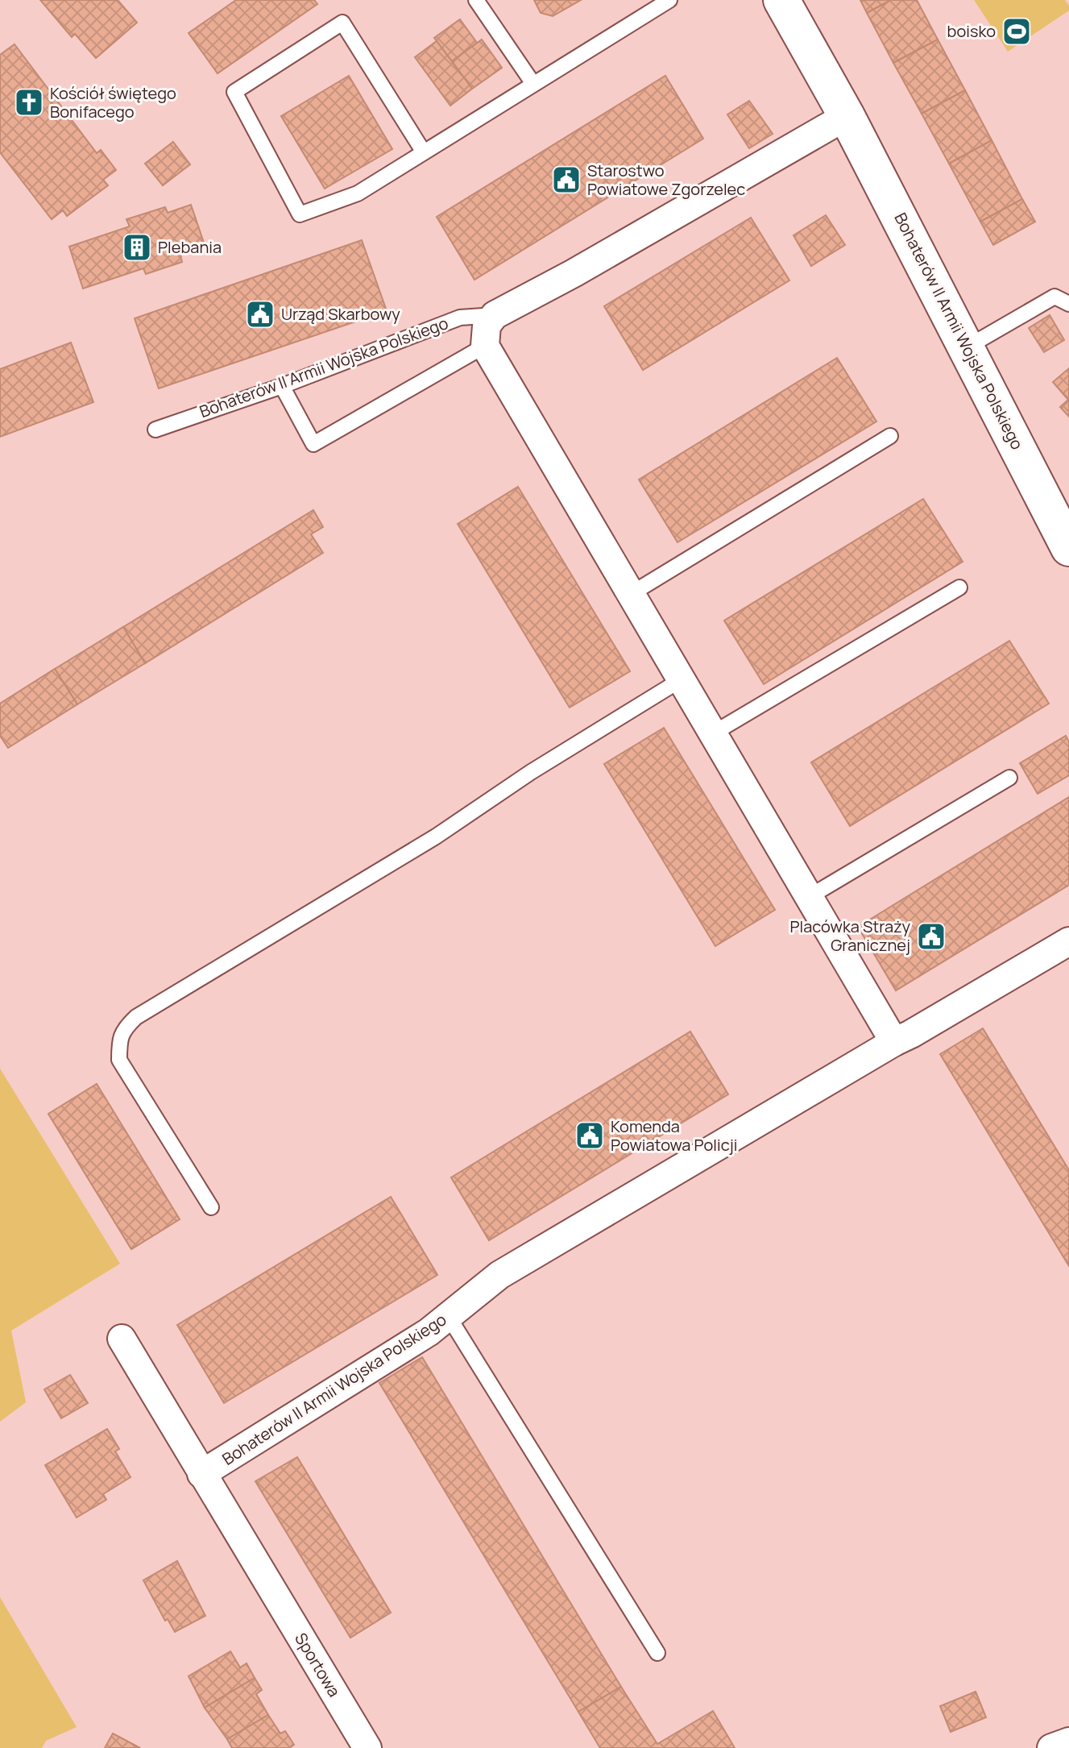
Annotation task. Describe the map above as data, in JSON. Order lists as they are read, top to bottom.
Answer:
{
  "streets": {
    "street": ["Bohaterów II Armii Wojska Polskiego", "Sportowa"]
  },
  "crossings": [
    ["Bohaterów II Armii Wojska Polskiego", "Sportowa"]
  ],
  "places": {
    "sports": ["boisko"],
    "church": ["Kościół świętego Bonifacego"],
    "public building": [
      "Starostwo Powiatowe Zgorzelec",
      "Urząd Skarbowy",
      "Placówka Straży Granicznej",
      "Komenda Powiatowa Policji"
    ],
    "building": ["Plebania"]
  }
}
